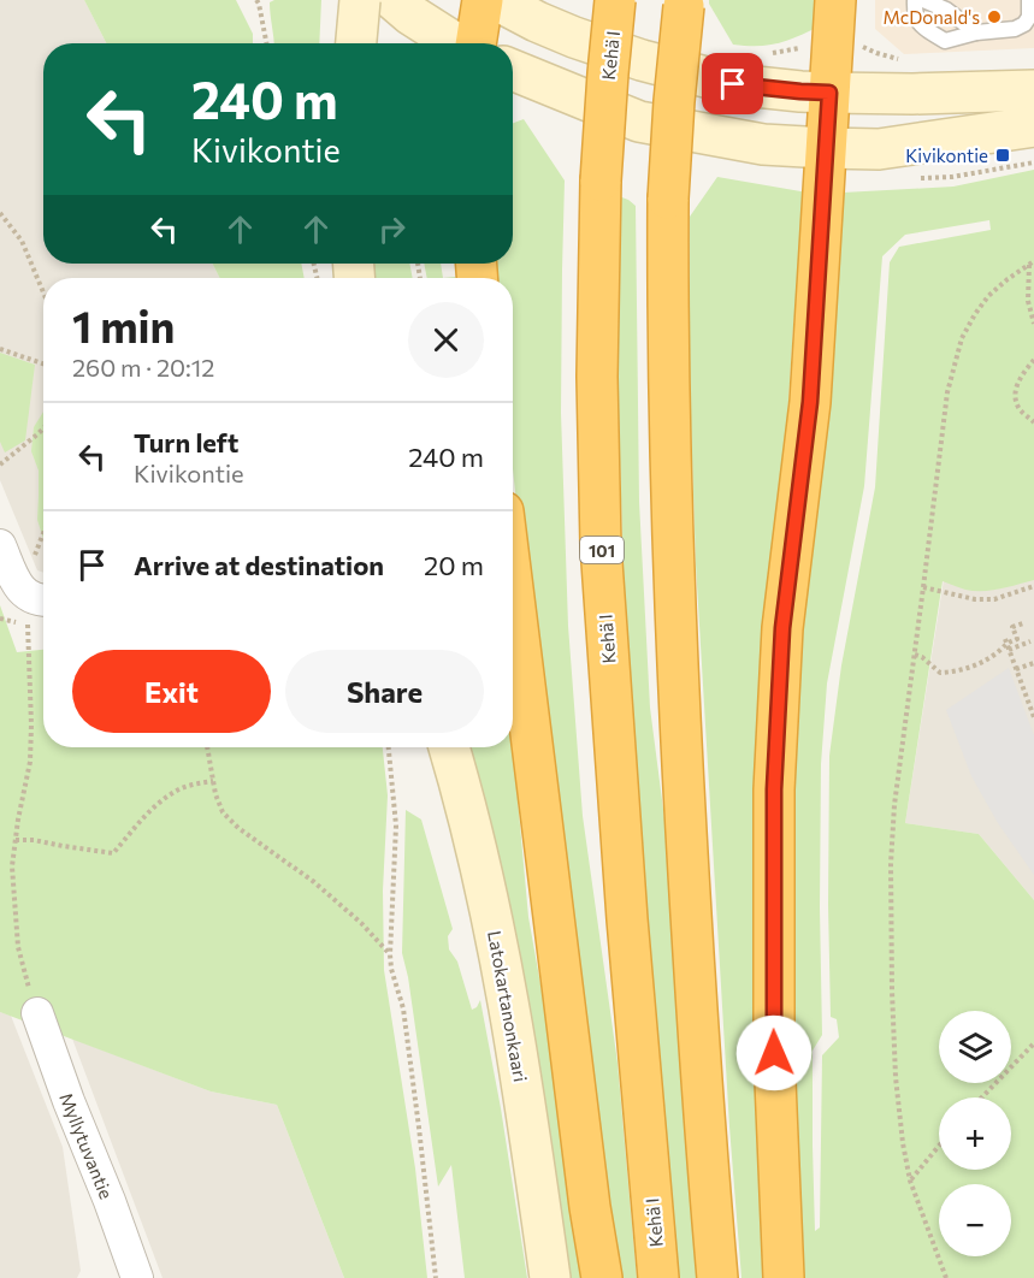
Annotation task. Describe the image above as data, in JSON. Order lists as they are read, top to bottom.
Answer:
{
  "streets": {
    "highway": ["Kehä I", "101"],
    "street": ["Latokartanonkaari", "Myllytuvantie"]
  },
  "places": {
    "other": ["McDonald's"],
    "transit": ["Kivikontie"]
  },
  "page": {
    "turn": ["240 m", "Kivikontie"],
    "heading": ["1 min", "260 m · 20:12"],
    "list": [
      {
        "name": "Turn left",
        "note": "Kivikontie",
        "value": "240 m"
      },
      {
        "name": "Arrive at destination",
        "value": "20 m"
      }
    ],
    "buttons": ["Exit", "Share"],
    "map_buttons": ["+", "−"]
  }
}
